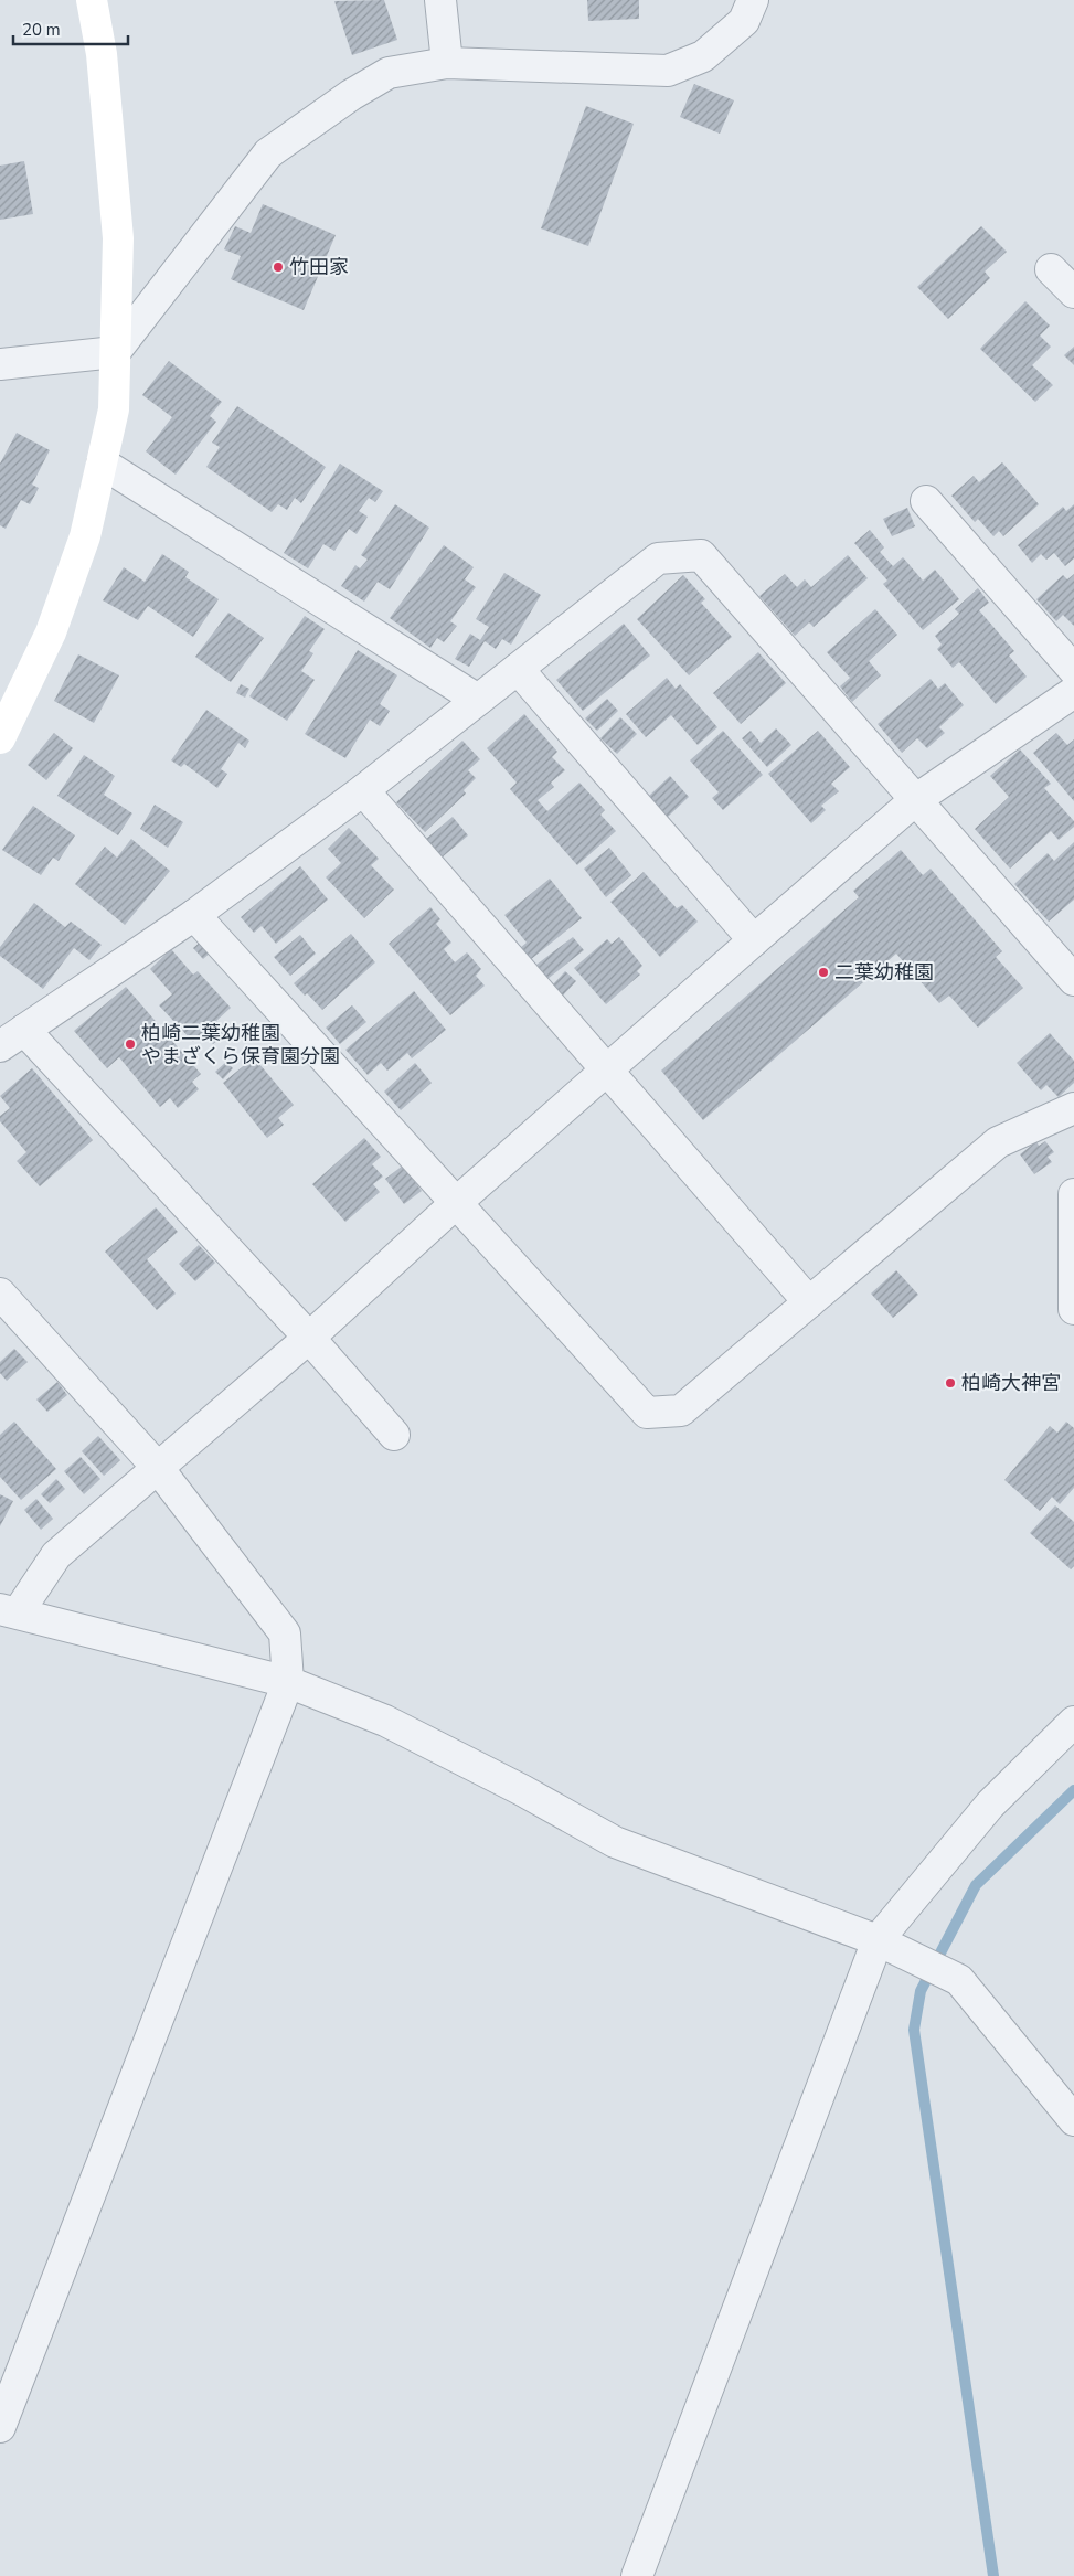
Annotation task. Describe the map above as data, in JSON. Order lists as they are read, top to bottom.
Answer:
{
  "places": [
    "竹田家",
    "二葉幼稚園",
    "柏崎二葉幼稚園 やまざくら保育園分園",
    "柏崎大神宮"
  ],
  "scale_bar": "20 m"
}
